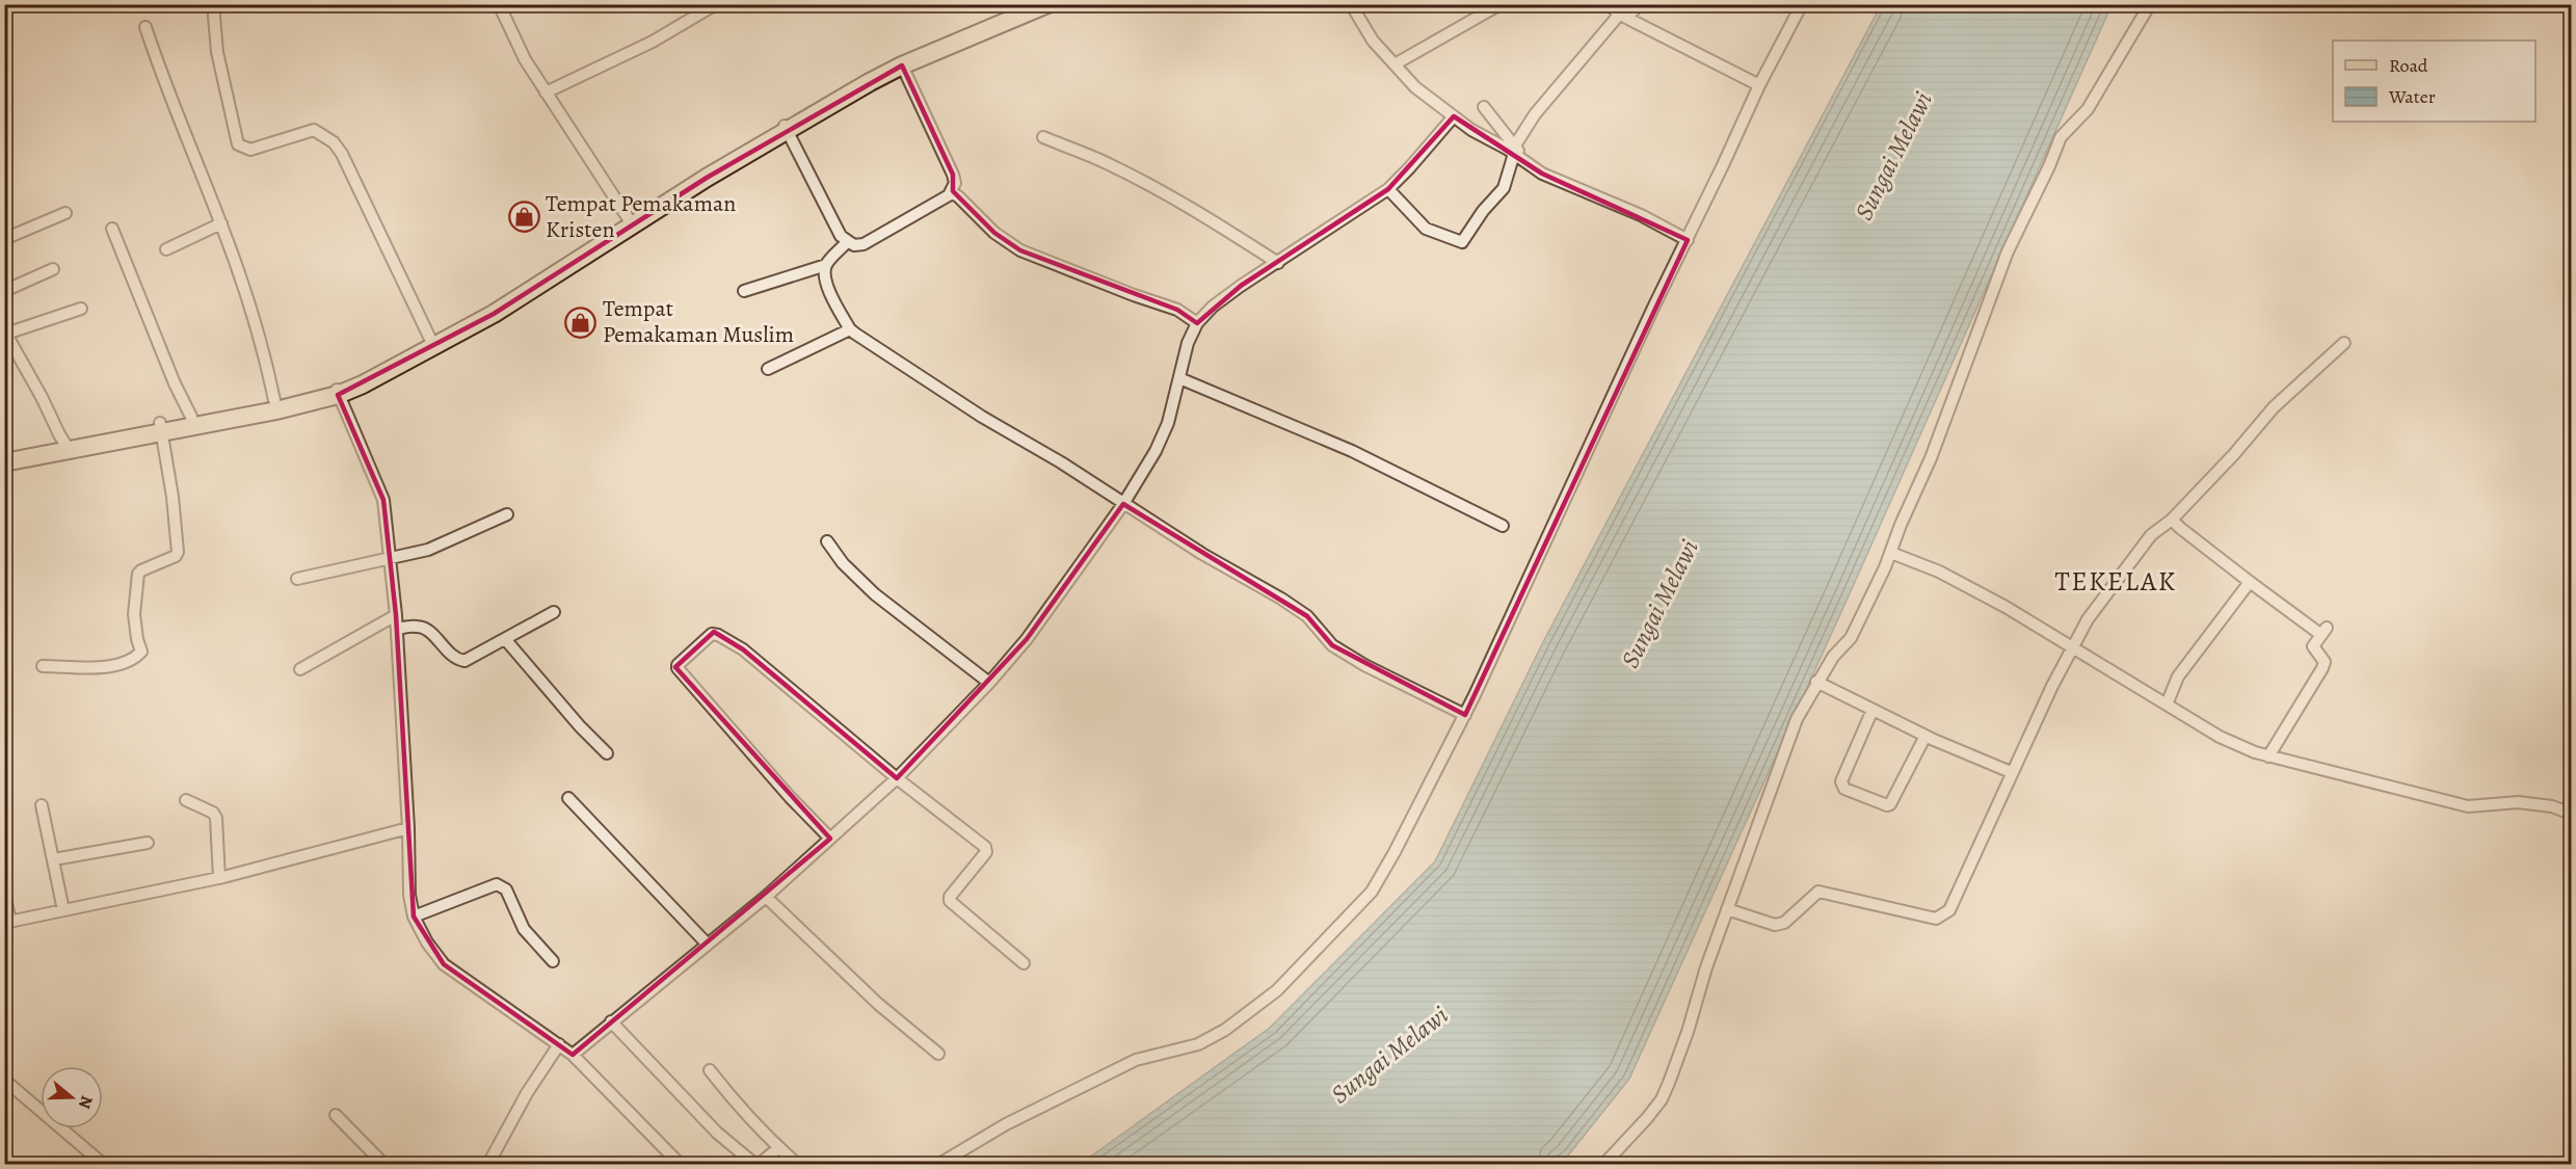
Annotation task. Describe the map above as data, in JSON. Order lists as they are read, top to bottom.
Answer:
{
  "districts": ["TEKELAK"],
  "water": ["Sungai Melawi"],
  "places": {
    "shop": ["Tempat Pemakaman Kristen", "Tempat Pemakaman Muslim"]
  },
  "legend": ["Road", "Water"],
  "north": "right"
}
